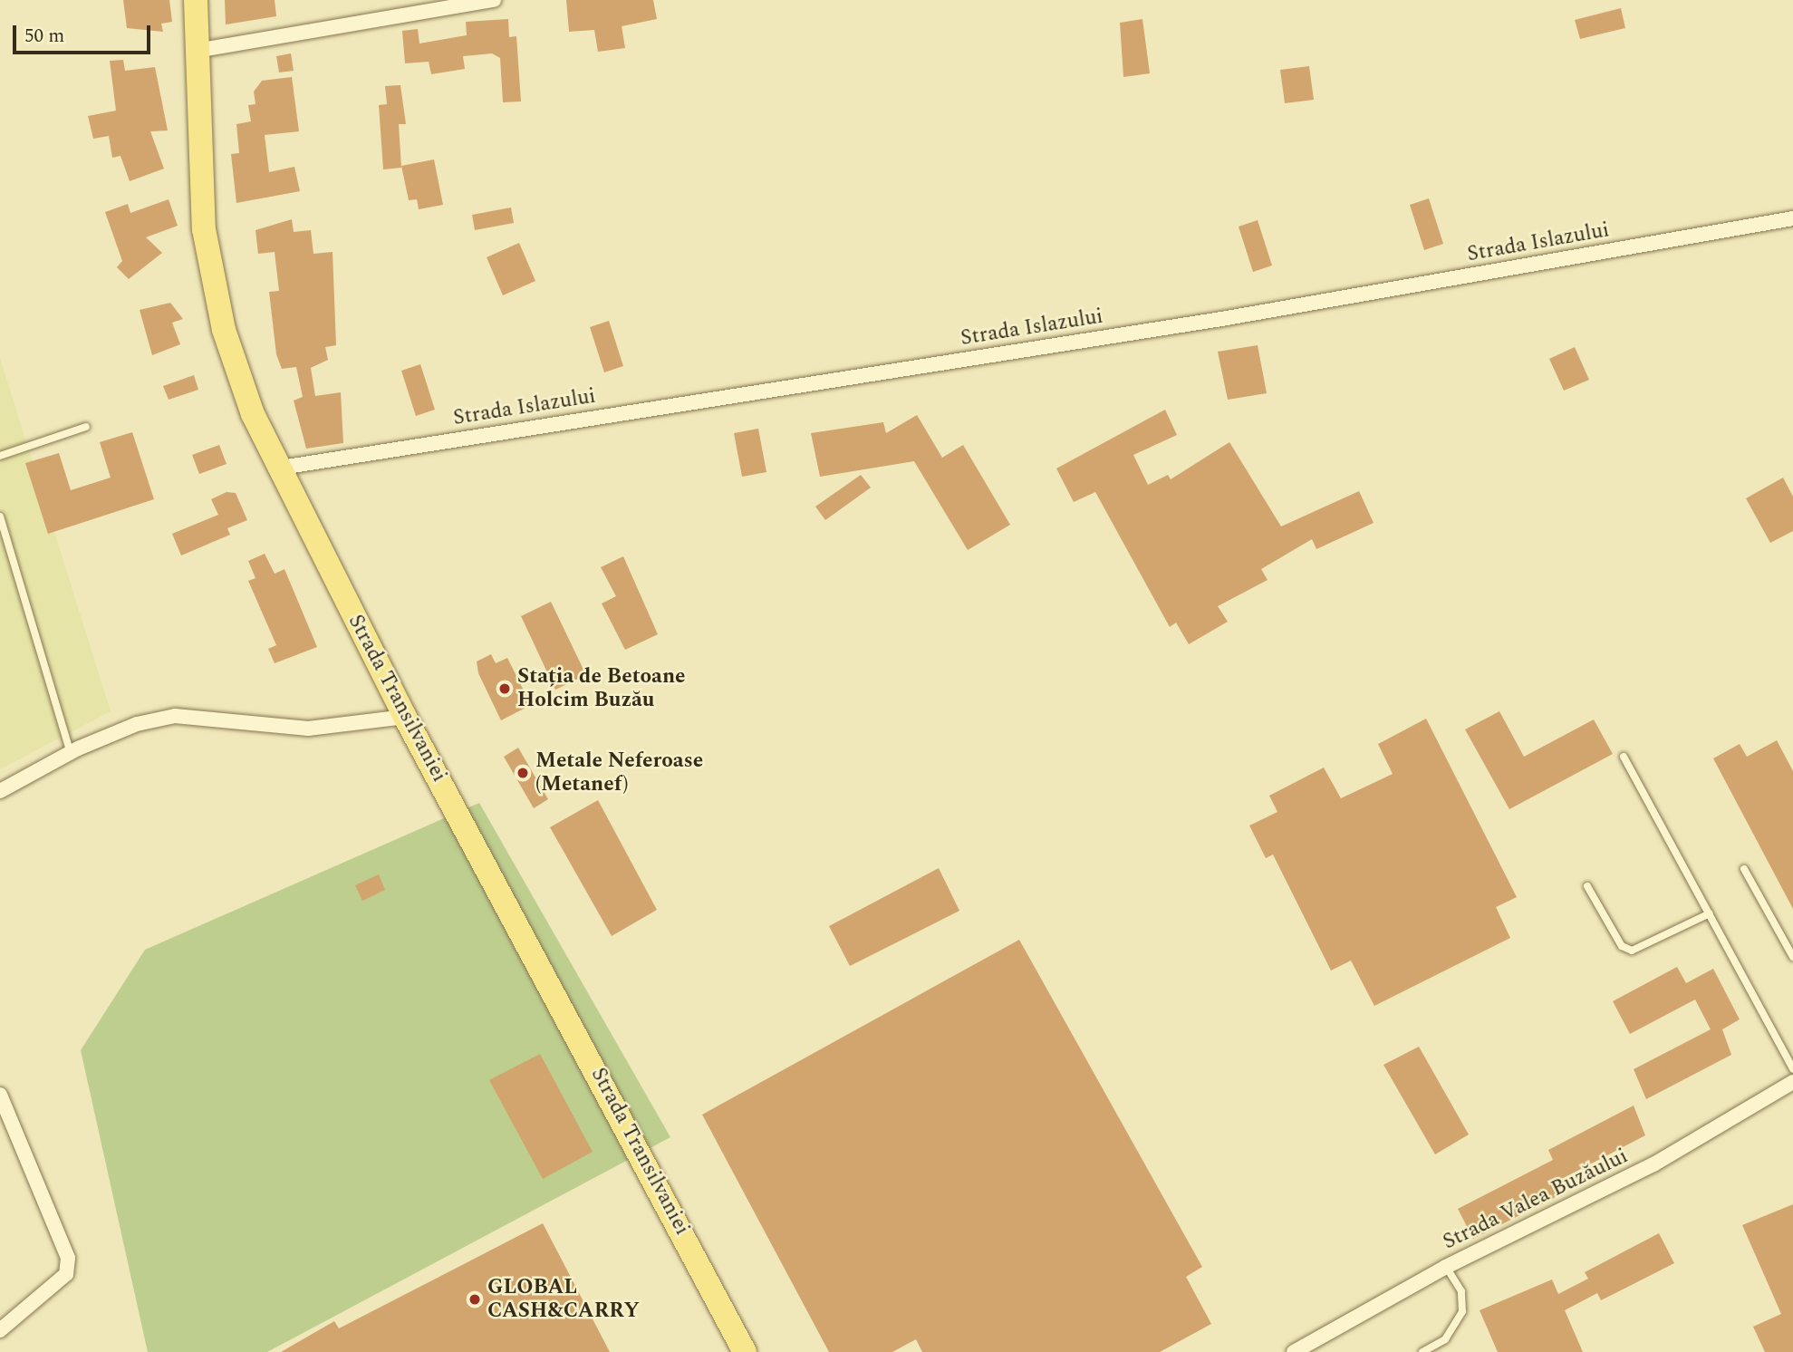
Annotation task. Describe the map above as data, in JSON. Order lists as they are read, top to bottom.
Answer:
{
  "streets": {
    "main road": ["Strada Transilvaniei"],
    "street": ["Strada Islazului", "Strada Valea Buzăului"]
  },
  "crossings": [
    ["Strada Islazului", "Strada Transilvaniei"]
  ],
  "places": ["Stația de Betoane Holcim Buzău", "Metale Neferoase (Metanef)", "GLOBAL CASH&CARRY"],
  "scale_bar": "50 m"
}
